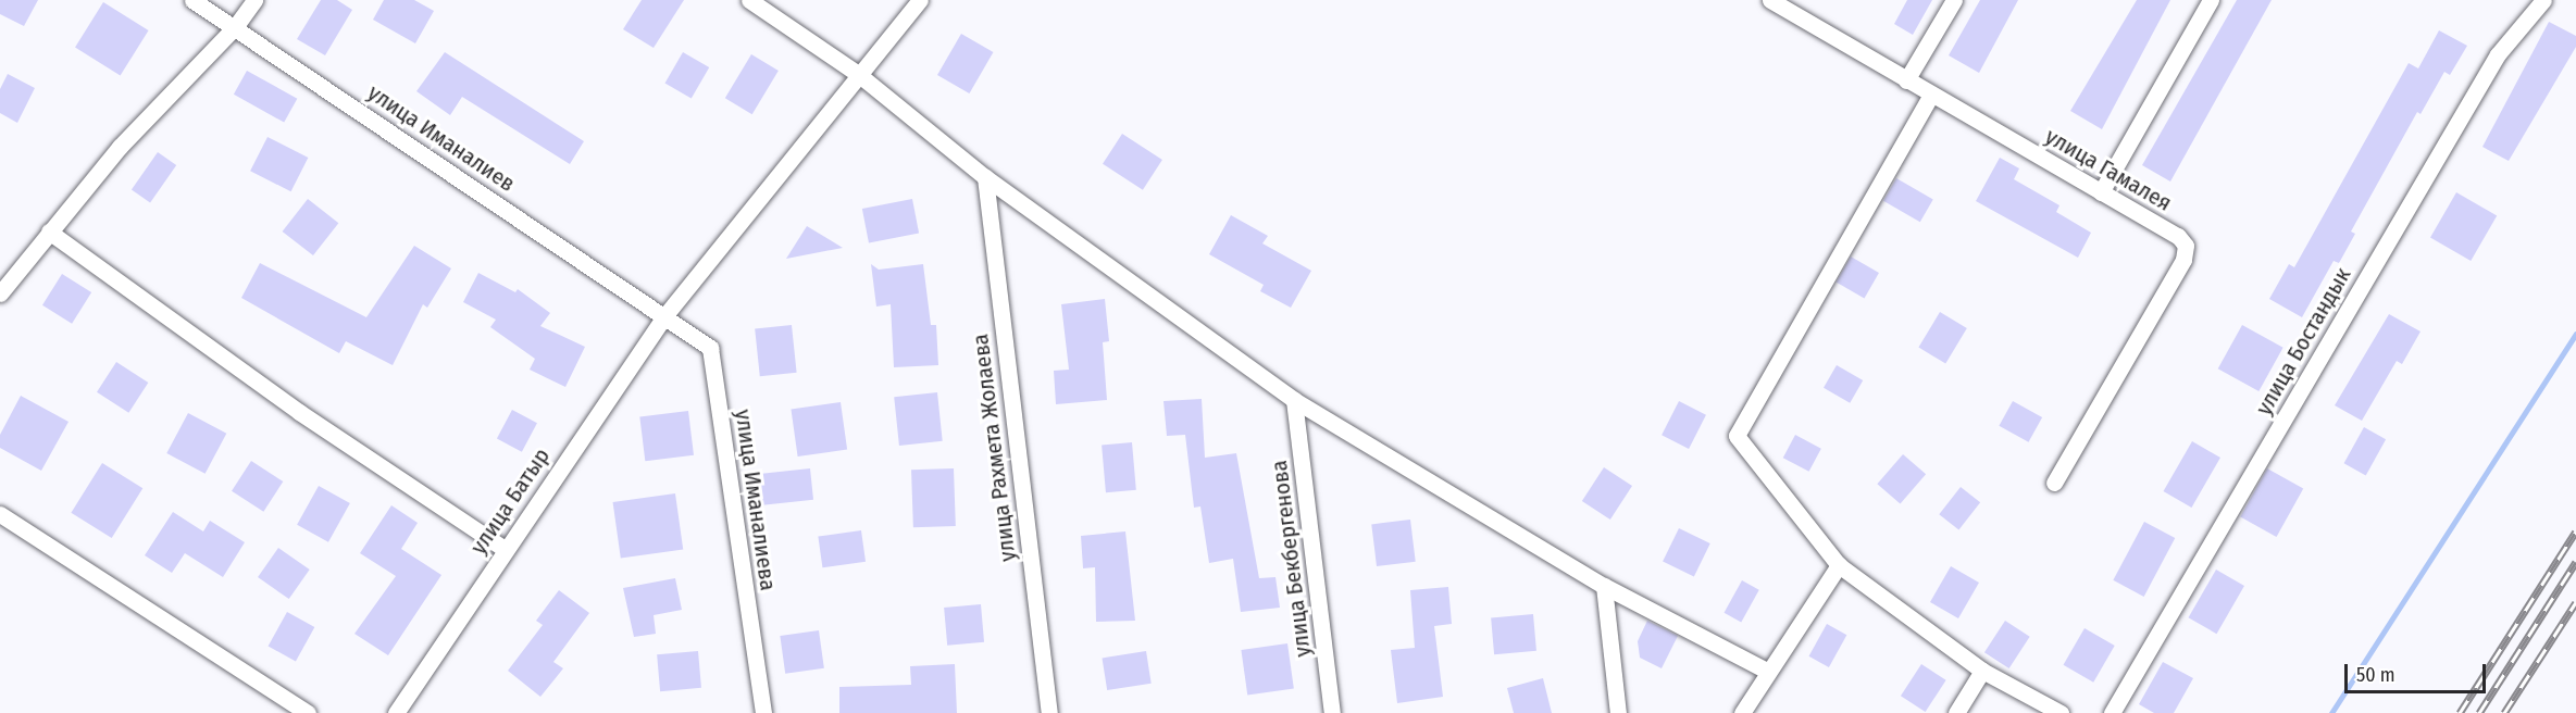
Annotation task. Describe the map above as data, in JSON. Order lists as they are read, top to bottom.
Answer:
{
  "streets": {
    "street": [
      "улица Иманалиев",
      "улица Гамалея",
      "улица Бостандык",
      "улица Рахмета Жолаева",
      "улица Иманалиева",
      "улица Батыр",
      "улица Бекбергенова"
    ]
  },
  "crossings": [
    ["улица Иманалиев", "улица Иманалиева"],
    ["улица Иманалиев", "улица Батыр"],
    ["улица Иманалиева", "улица Батыр"]
  ],
  "scale_bar": "50 m"
}
